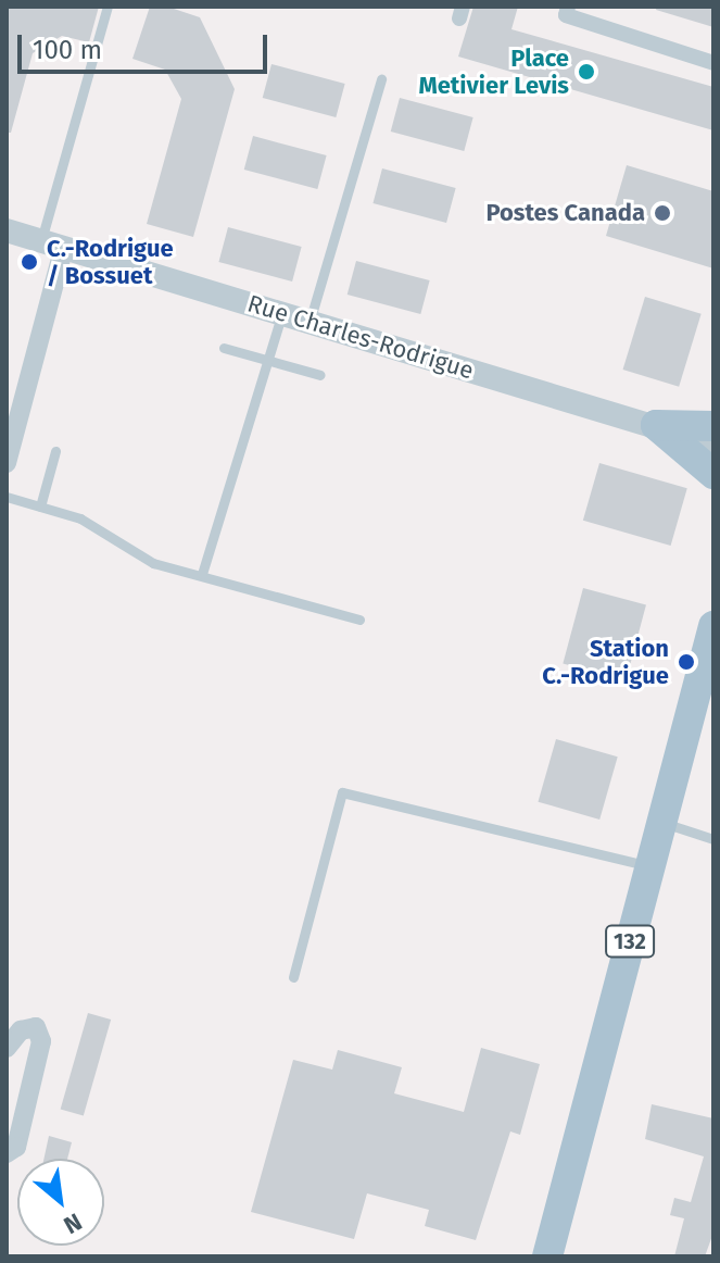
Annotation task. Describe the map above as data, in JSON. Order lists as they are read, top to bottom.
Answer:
{
  "streets": {
    "main road": ["132"],
    "street": ["Rue Charles-Rodrigue"]
  },
  "places": [
    "Place Metivier Levis",
    "Postes Canada",
    "C.-Rodrigue / Bossuet",
    "Station C.-Rodrigue"
  ],
  "scale_bar": "100 m",
  "north": "bottom right"
}
